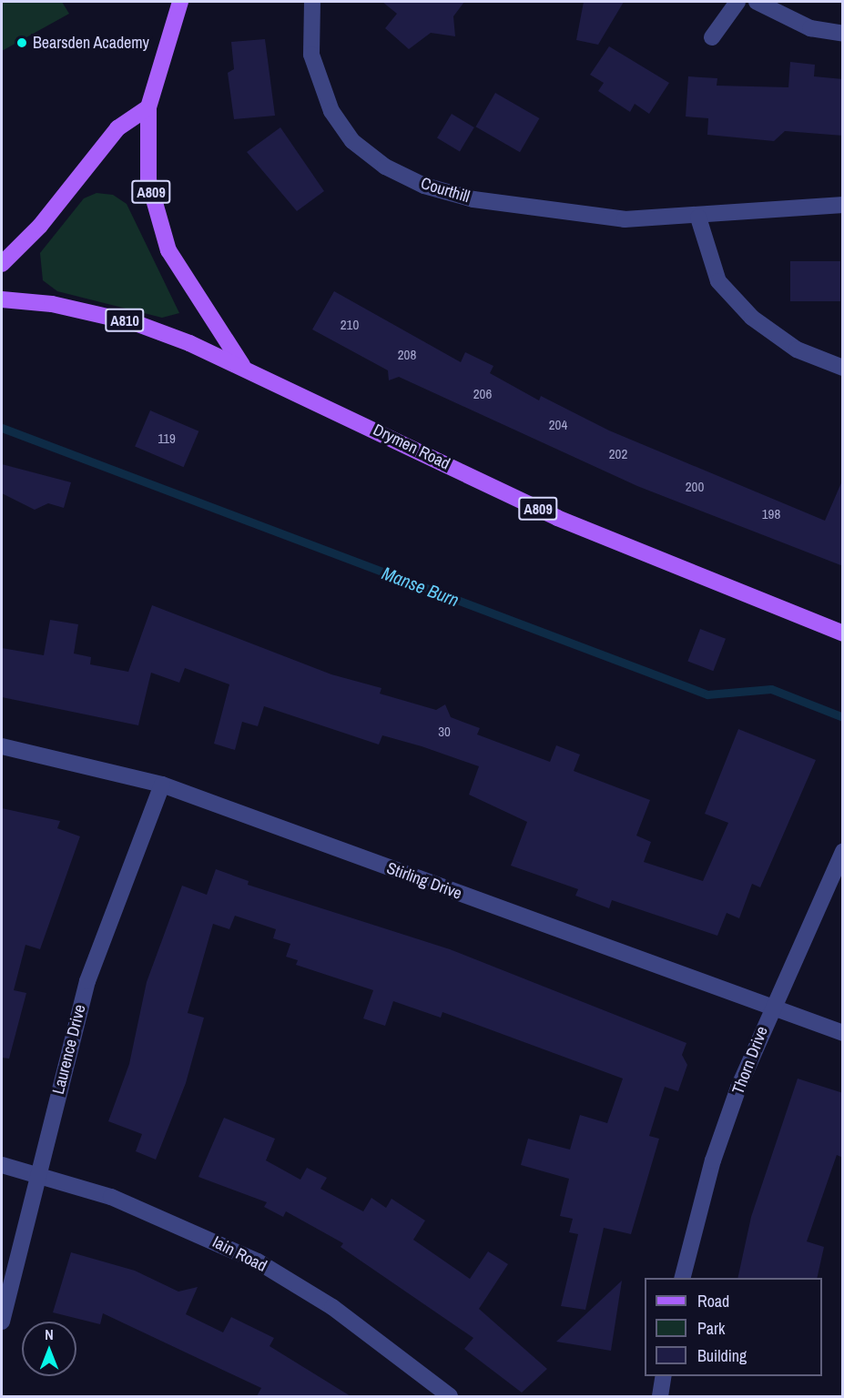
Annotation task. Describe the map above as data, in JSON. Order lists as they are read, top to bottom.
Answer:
{
  "streets": {
    "main road": ["A809", "A810", "Drymen Road"],
    "street": [
      "Courthill",
      "Stirling Drive",
      "Laurence Drive",
      "Thorn Drive",
      "Iain Road"
    ]
  },
  "crossings": [
    ["A809", "A810"],
    ["A809", "Drymen Road"],
    ["A810", "Drymen Road"],
    ["Stirling Drive", "Laurence Drive"],
    ["Stirling Drive", "Thorn Drive"],
    ["Laurence Drive", "Iain Road"]
  ],
  "water": ["Manse Burn"],
  "places": ["Bearsden Academy"],
  "house_numbers": [
    "210",
    "208",
    "206",
    "204",
    "119",
    "202",
    "200",
    "198",
    "30"
  ],
  "legend": ["Road", "Park", "Building"],
  "north": "top"
}
